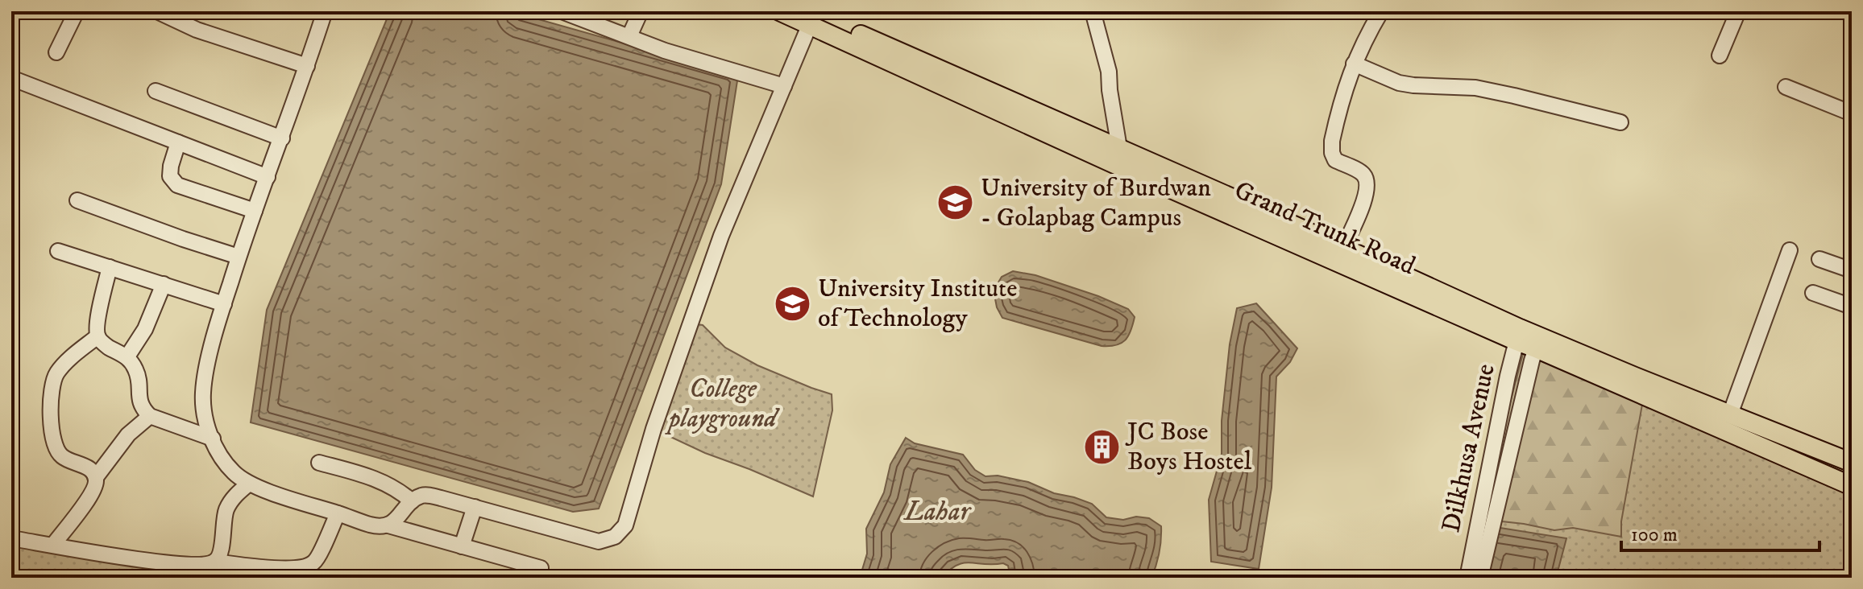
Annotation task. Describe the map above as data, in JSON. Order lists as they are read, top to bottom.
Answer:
{
  "streets": {
    "main road": ["Grand Trunk Road"],
    "street": ["Dilkhusa Avenue"]
  },
  "crossings": [
    ["Grand Trunk Road", "Dilkhusa Avenue"]
  ],
  "water": ["Lahar"],
  "parks": ["College playground"],
  "places": {
    "school or university": ["University of Burdwan - Golapbag Campus", "University Institute of Technology"],
    "building": ["JC Bose Boys Hostel"]
  },
  "scale_bar": "100 m"
}
